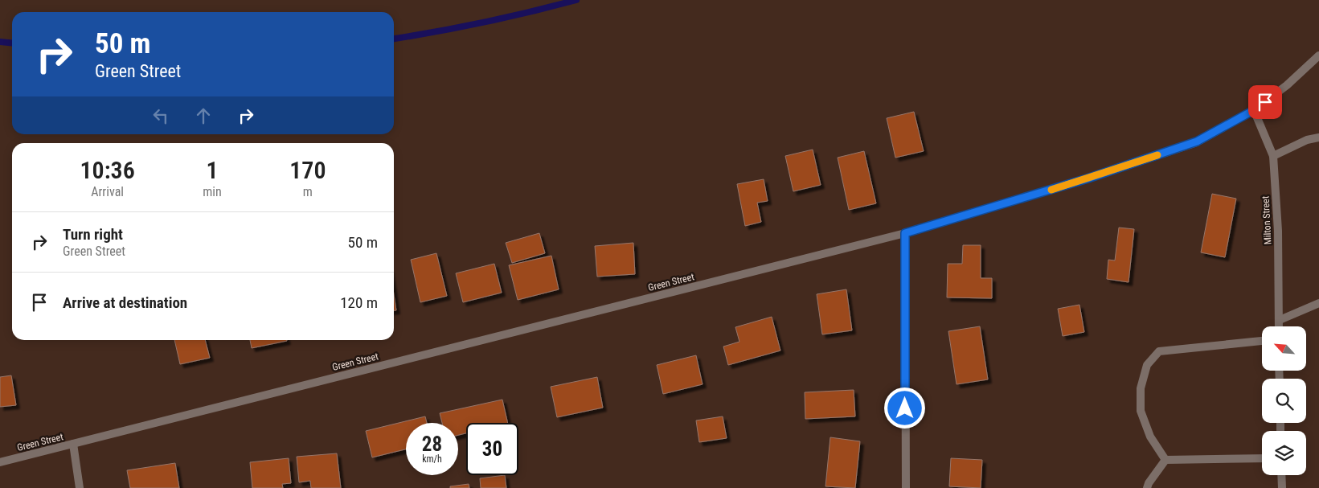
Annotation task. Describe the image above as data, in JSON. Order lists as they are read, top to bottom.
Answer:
{
  "streets": {
    "street": ["Milton Street", "Green Street"]
  },
  "crossings": [
    ["Milton Street", "Green Street"]
  ],
  "north": "top left",
  "page": {
    "turn": ["50 m", "Green Street"],
    "eta": [
      "10:36",
      "Arrival",
      "1",
      "min",
      "170",
      "m"
    ],
    "list": [
      {
        "name": "Turn right",
        "note": "Green Street",
        "value": "50 m"
      },
      {
        "name": "Arrive at destination",
        "value": "120 m"
      }
    ],
    "speed": "28 km/h",
    "limit": "30"
  }
}
